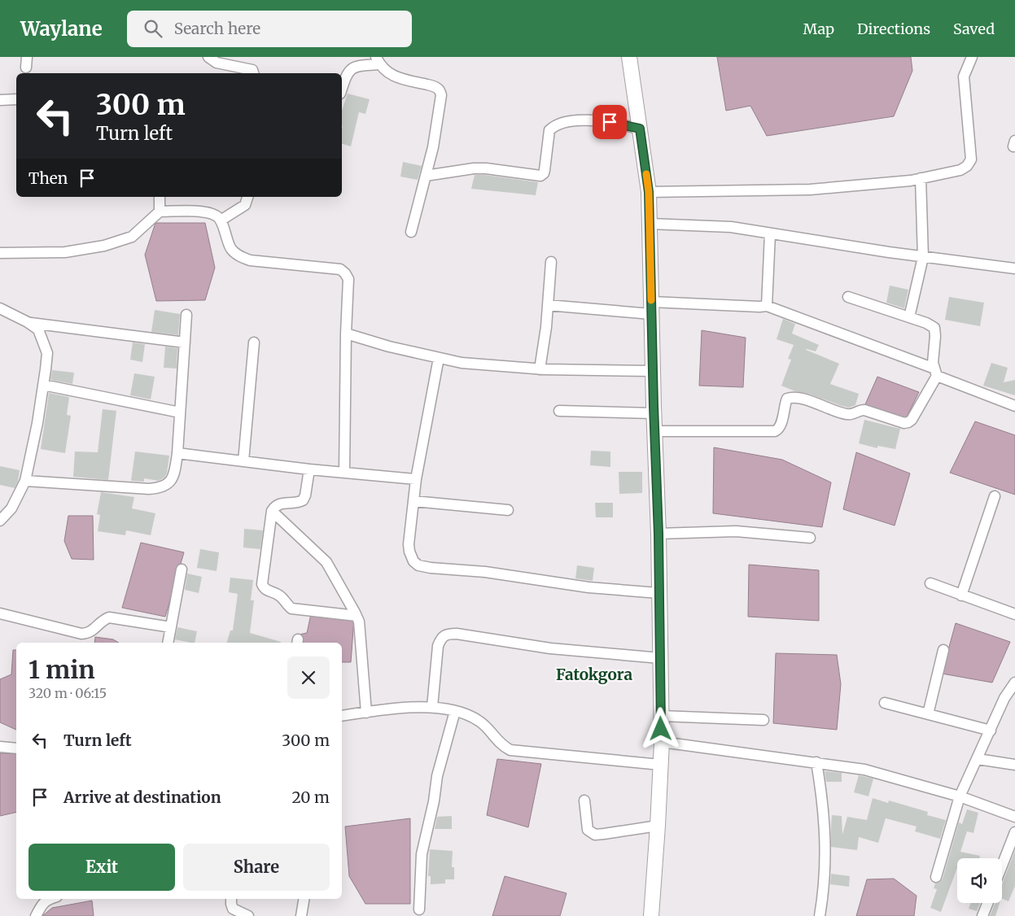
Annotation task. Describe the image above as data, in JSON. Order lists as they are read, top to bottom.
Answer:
{
  "districts": ["Fatokgora"],
  "page": {
    "header": "Waylane",
    "search": "Search here",
    "nav": ["Map", "Directions", "Saved"],
    "turn": ["300 m", "Turn left"],
    "then": "Then",
    "heading": ["1 min", "320 m · 06:15"],
    "list": [
      {
        "name": "Turn left",
        "value": "300 m"
      },
      {
        "name": "Arrive at destination",
        "value": "20 m"
      }
    ],
    "buttons": ["Exit", "Share"]
  }
}
